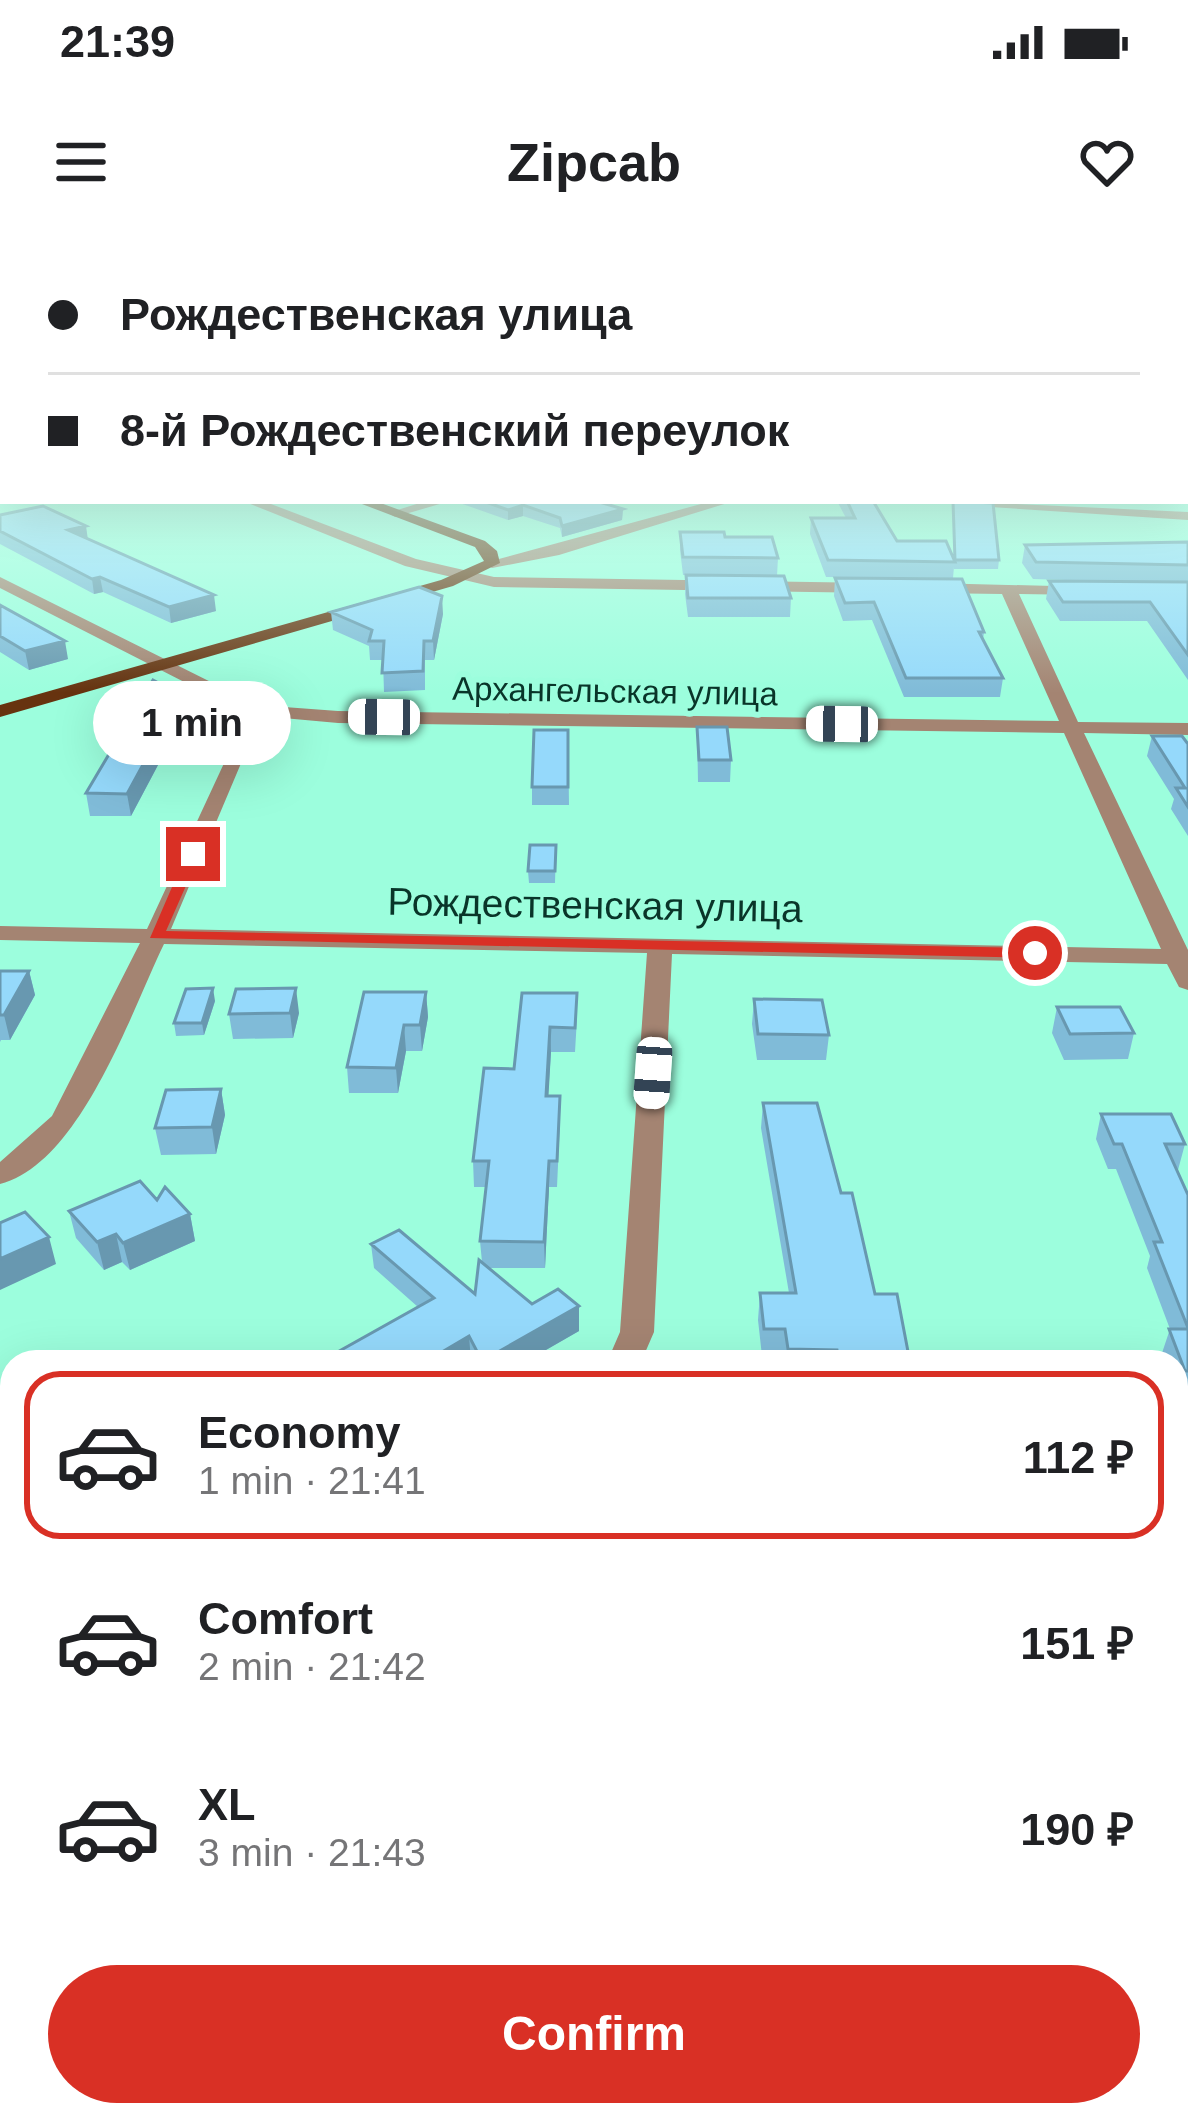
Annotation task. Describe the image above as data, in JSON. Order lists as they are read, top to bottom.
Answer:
{
  "streets": {
    "street": ["Архангельская улица", "Рождественская улица"]
  },
  "page": {
    "status": "21:39",
    "header": "Zipcab",
    "banner": ["Рождественская улица", "8-й Рождественский переулок"],
    "bubble": "1 min",
    "list": [
      {
        "name": "Economy",
        "note": "1 min · 21:41",
        "value": "112 ₽"
      },
      {
        "name": "Comfort",
        "note": "2 min · 21:42",
        "value": "151 ₽"
      },
      {
        "name": "XL",
        "note": "3 min · 21:43",
        "value": "190 ₽"
      }
    ],
    "buttons": "Confirm"
  }
}
